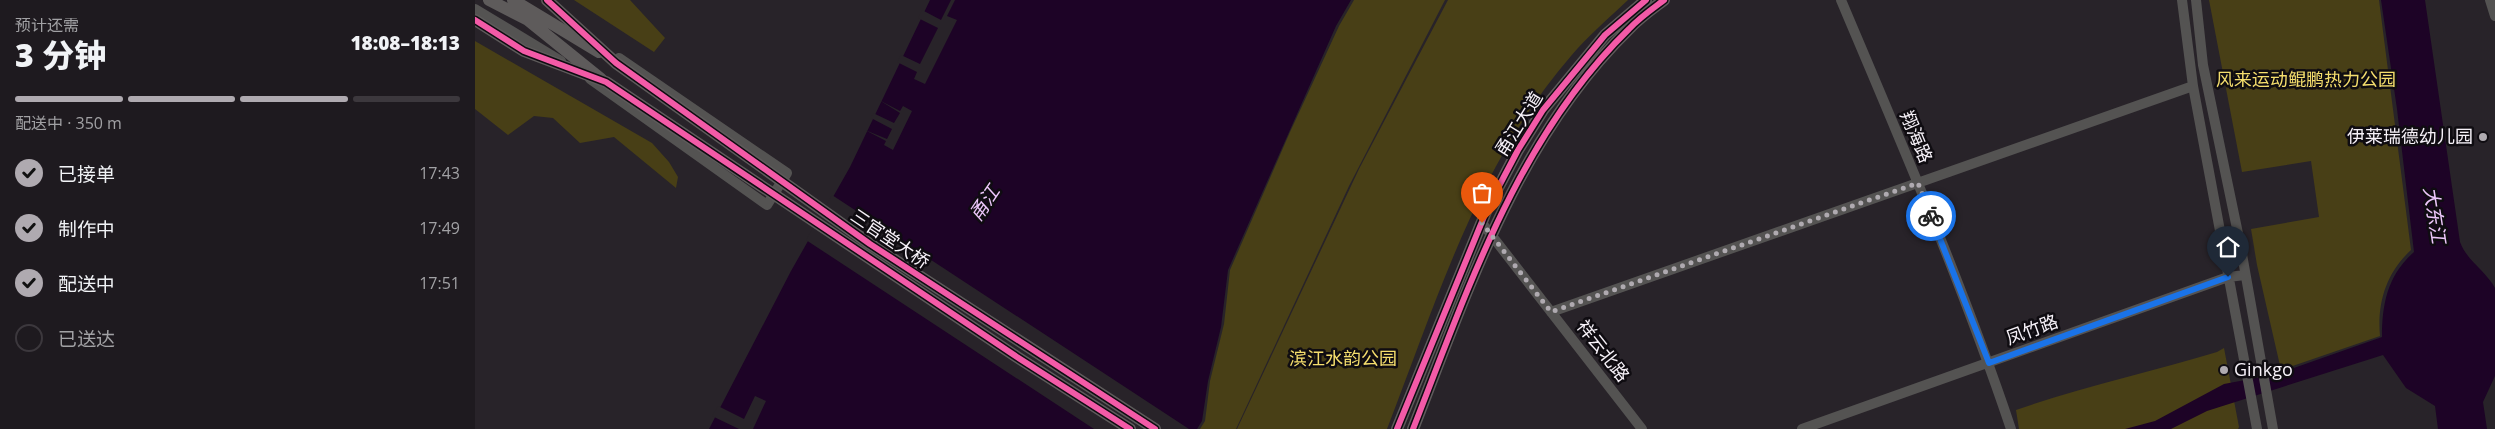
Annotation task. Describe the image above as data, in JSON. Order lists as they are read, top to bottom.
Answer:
{
  "streets": {
    "main road": ["甬江大道", "三官堂大桥"],
    "street": ["翔海路", "凤竹路", "祥云北路"]
  },
  "crossings": [
    ["甬江大道", "祥云北路"],
    ["翔海路", "凤竹路"]
  ],
  "water": ["甬江", "大东江"],
  "parks": ["风来运动鲲鹏热力公园", "滨江水韵公园"],
  "places": ["伊莱瑞德幼儿园", "Ginkgo"],
  "page": {
    "heading": ["3 分钟", "预计还需", "18:08–18:13"],
    "bar": "配送中 · 350 m",
    "list": [
      ["已接单", "17:43"],
      ["制作中", "17:49"],
      ["配送中", "17:51"],
      "已送达"
    ]
  }
}
